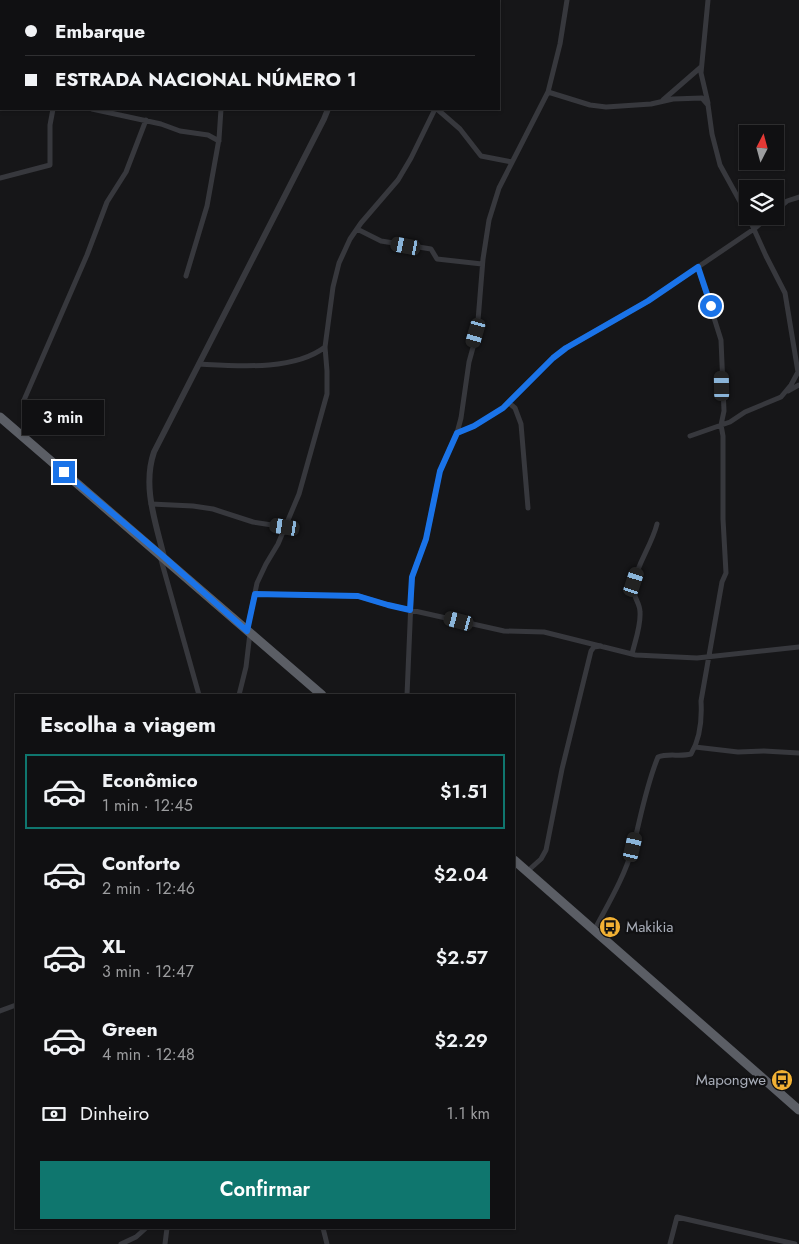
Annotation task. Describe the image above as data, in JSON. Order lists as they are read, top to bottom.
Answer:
{
  "places": {
    "bus stop": ["Makikia", "Mapongwe"]
  },
  "north": "top",
  "page": {
    "banner": ["Embarque", "ESTRADA NACIONAL NÚMERO 1"],
    "bubble": "3 min",
    "heading": "Escolha a viagem",
    "list": [
      {
        "name": "Econômico",
        "note": "1 min · 12:45",
        "value": "$1.51"
      },
      {
        "name": "Conforto",
        "note": "2 min · 12:46",
        "value": "$2.04"
      },
      {
        "name": "XL",
        "note": "3 min · 12:47",
        "value": "$2.57"
      },
      {
        "name": "Green",
        "note": "4 min · 12:48",
        "value": "$2.29"
      }
    ],
    "pay": ["Dinheiro", "1.1 km"],
    "buttons": "Confirmar"
  }
}
